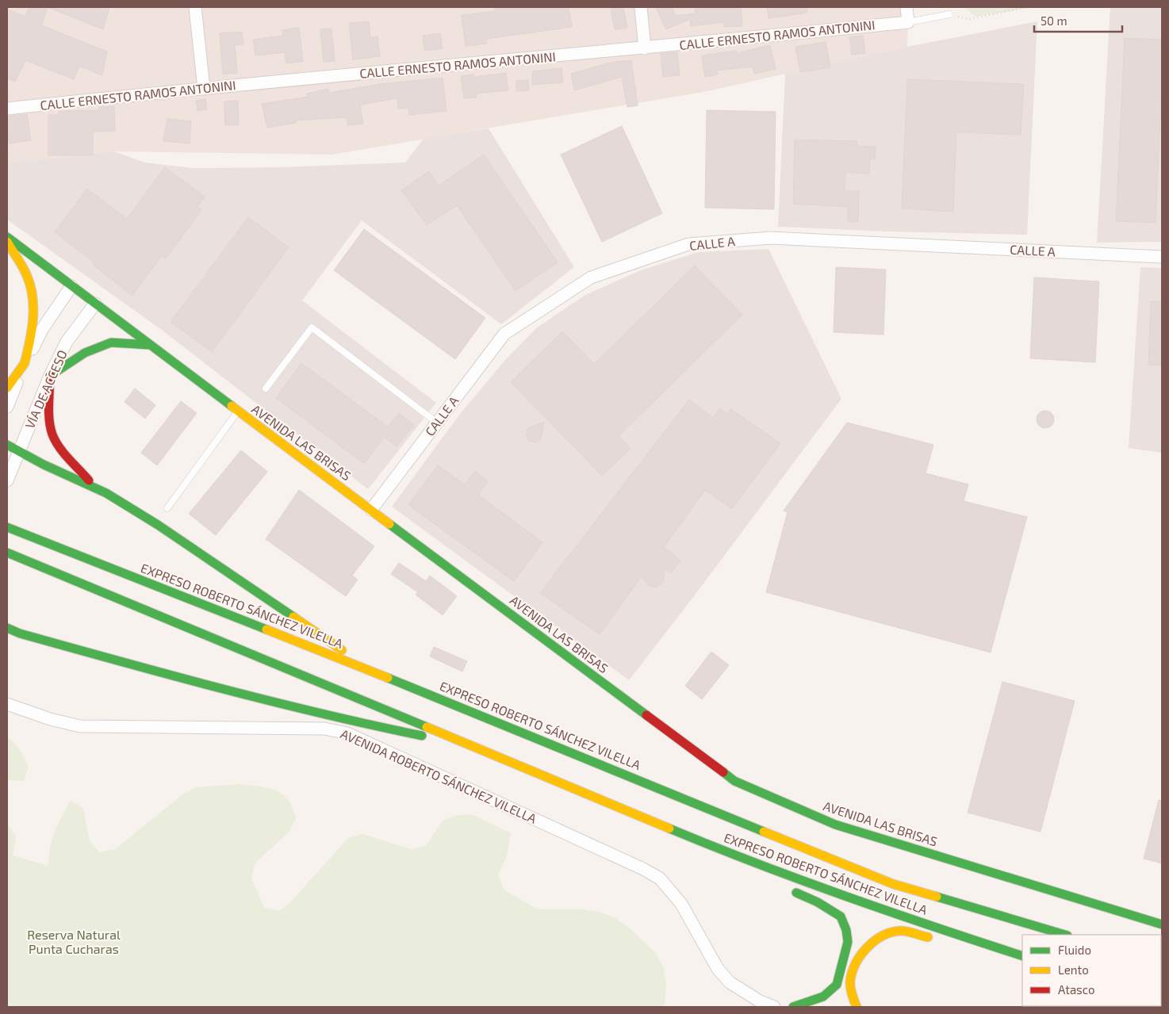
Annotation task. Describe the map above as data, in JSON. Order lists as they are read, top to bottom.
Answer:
{
  "streets": {
    "main road": ["AVENIDA LAS BRISAS", "EXPRESO ROBERTO SÁNCHEZ VILELLA"],
    "street": [
      "CALLE ERNESTO RAMOS ANTONINI",
      "CALLE A",
      "VÍA DE ACCESO",
      "AVENIDA ROBERTO SÁNCHEZ VILELLA"
    ]
  },
  "crossings": [
    ["CALLE A", "AVENIDA LAS BRISAS"],
    ["VÍA DE ACCESO", "AVENIDA LAS BRISAS"]
  ],
  "parks": ["Reserva Natural Punta Cucharas"],
  "legend": ["Fluido", "Lento", "Atasco"],
  "scale_bar": "50 m"
}
